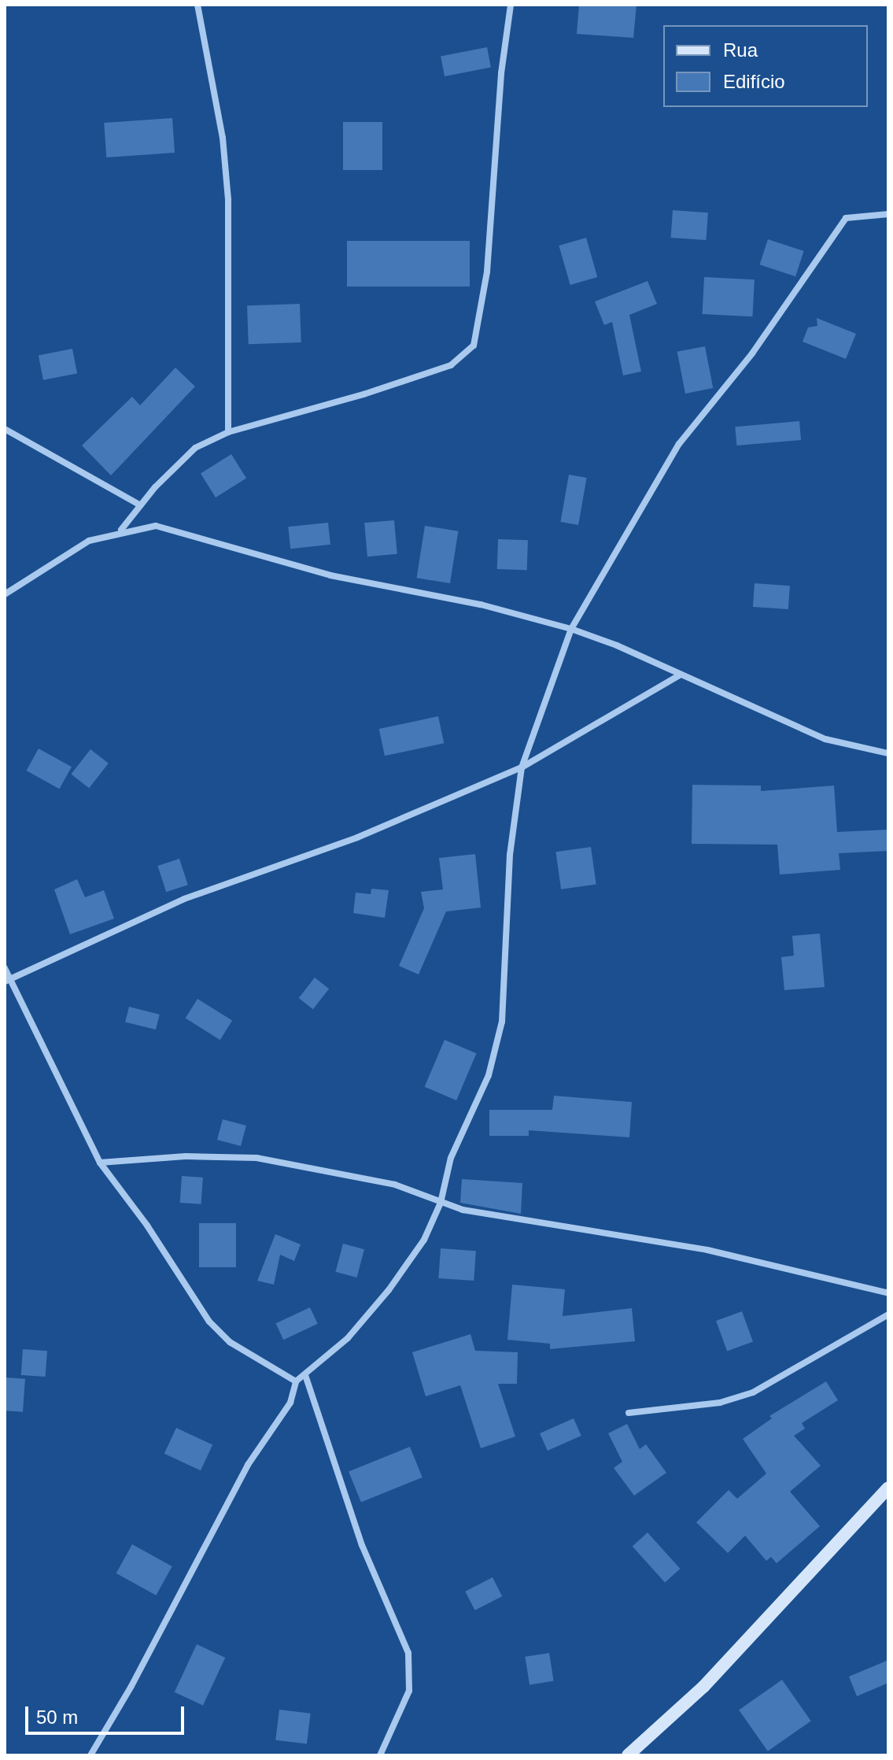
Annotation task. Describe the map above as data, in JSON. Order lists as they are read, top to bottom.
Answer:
{
  "legend": ["Rua", "Edifício"],
  "scale_bar": "50 m"
}
